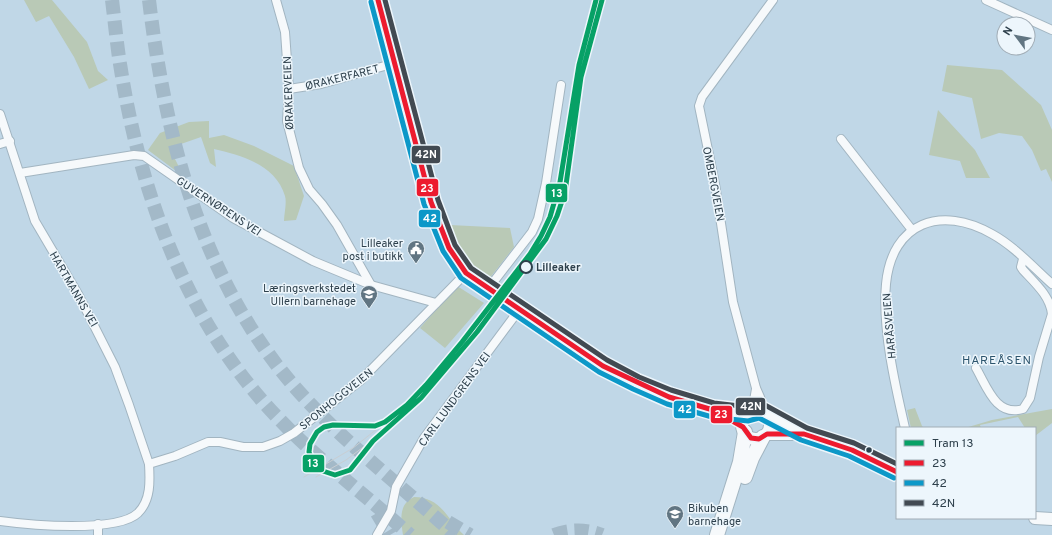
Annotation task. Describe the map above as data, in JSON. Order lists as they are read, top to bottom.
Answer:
{
  "streets": {
    "street": [
      "ØRAKERFARET",
      "ØRAKERVEIEN",
      "OMBERGVEIEN",
      "GUVERNØRENS VEI",
      "HARTMANNS VEI",
      "HARÅSVEIEN",
      "SPONHOGGVEIEN",
      "CARL LUNDGRENS VEI"
    ]
  },
  "crossings": [
    ["ØRAKERFARET", "ØRAKERVEIEN"],
    ["ØRAKERVEIEN", "GUVERNØRENS VEI"],
    ["GUVERNØRENS VEI", "HARTMANNS VEI"],
    ["GUVERNØRENS VEI", "SPONHOGGVEIEN"],
    ["HARTMANNS VEI", "SPONHOGGVEIEN"]
  ],
  "districts": ["HAREÅSEN"],
  "places": {
    "public building": ["Lilleaker post i butikk"],
    "other": ["Lilleaker"],
    "school or university": ["Læringsverkstedet Ullern barnehage", "Bikuben barnehage"]
  },
  "lines": [
    "tram line 13",
    "transit line 23",
    "transit line 42N",
    "transit line 42"
  ],
  "legend": [
    "Tram 13",
    "23",
    "42",
    "42N"
  ],
  "north": "top left"
}
